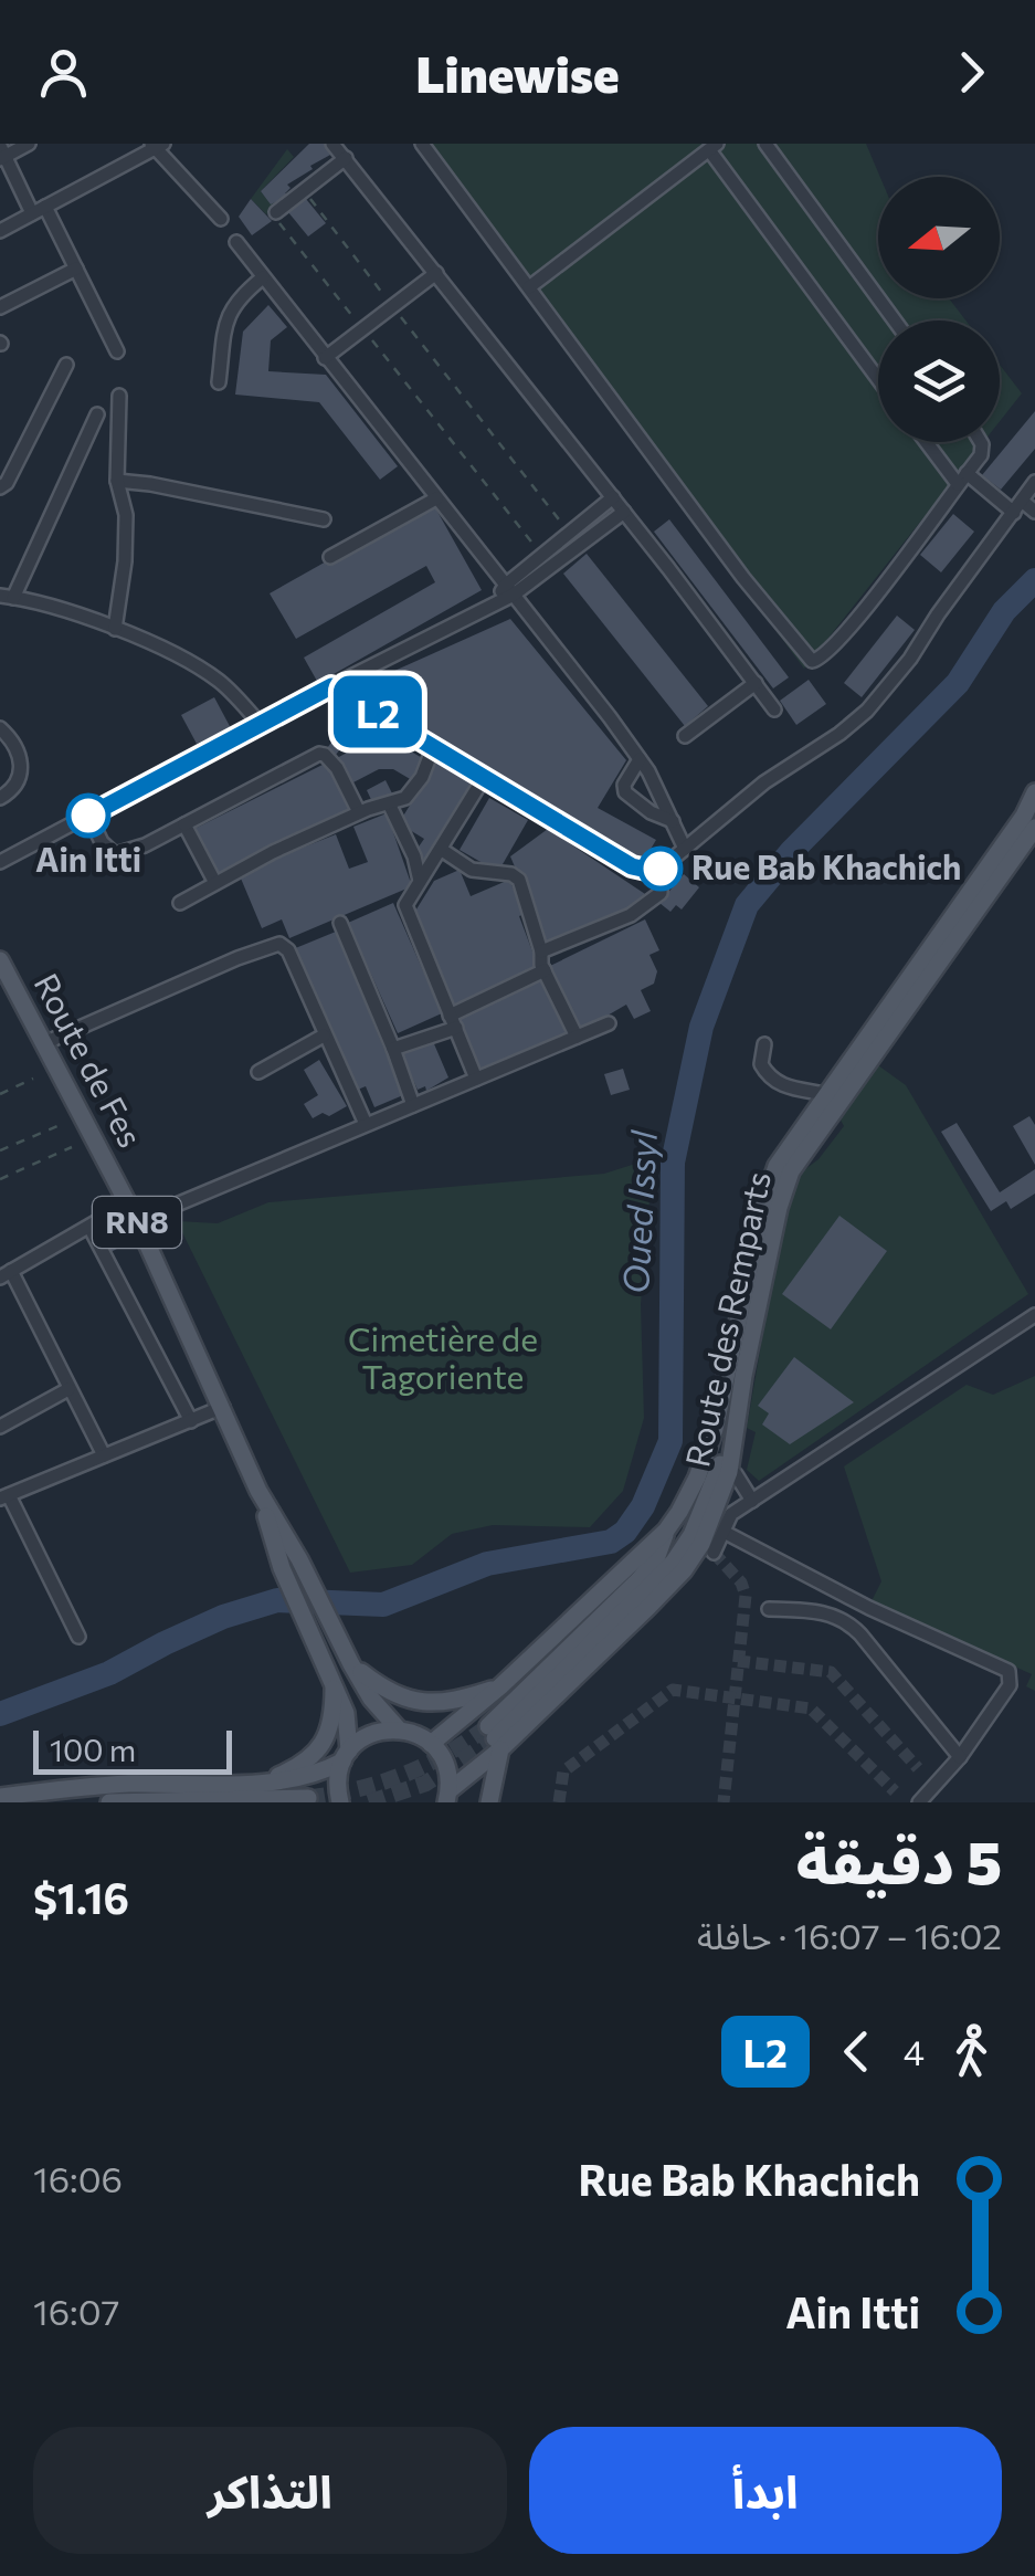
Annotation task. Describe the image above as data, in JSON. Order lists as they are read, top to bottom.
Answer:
{
  "streets": {
    "main road": ["Route de Fes", "RN8", "Route des Remparts"]
  },
  "crossings": [
    ["Route de Fes", "RN8"],
    ["RN8", "Route des Remparts"]
  ],
  "water": ["Oued Issyl"],
  "parks": ["Cimetière de Tagoriente"],
  "places": ["Ain Itti", "Rue Bab Khachich"],
  "lines": ["bus line L2"],
  "scale_bar": "100 m",
  "north": "left",
  "page": {
    "header": "Linewise",
    "on_map": "L2",
    "scale": "100 m",
    "heading": ["5 دقيقة", "16:02 – 16:07 · حافلة", "$1.16"],
    "legs": ["4", "L2"],
    "list": [
      {
        "name": "Rue Bab Khachich",
        "value": "16:06"
      },
      {
        "name": "Ain Itti",
        "value": "16:07"
      }
    ],
    "buttons": ["ابدأ", "التذاكر"]
  }
}
